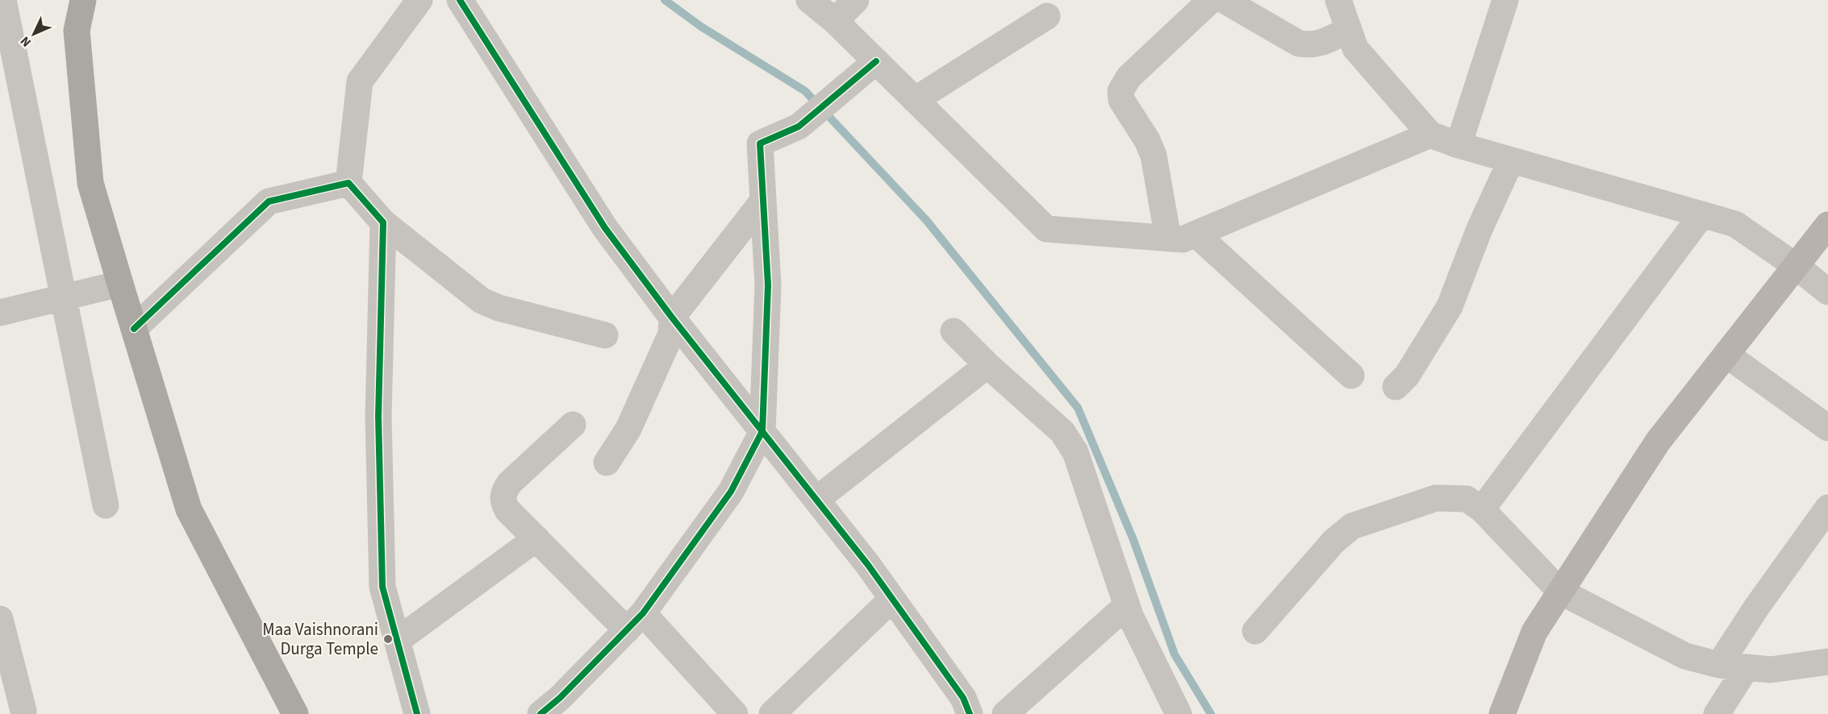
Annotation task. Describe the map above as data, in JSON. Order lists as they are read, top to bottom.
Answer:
{
  "places": ["Maa Vaishnorani Durga Temple"],
  "north": "bottom left"
}
